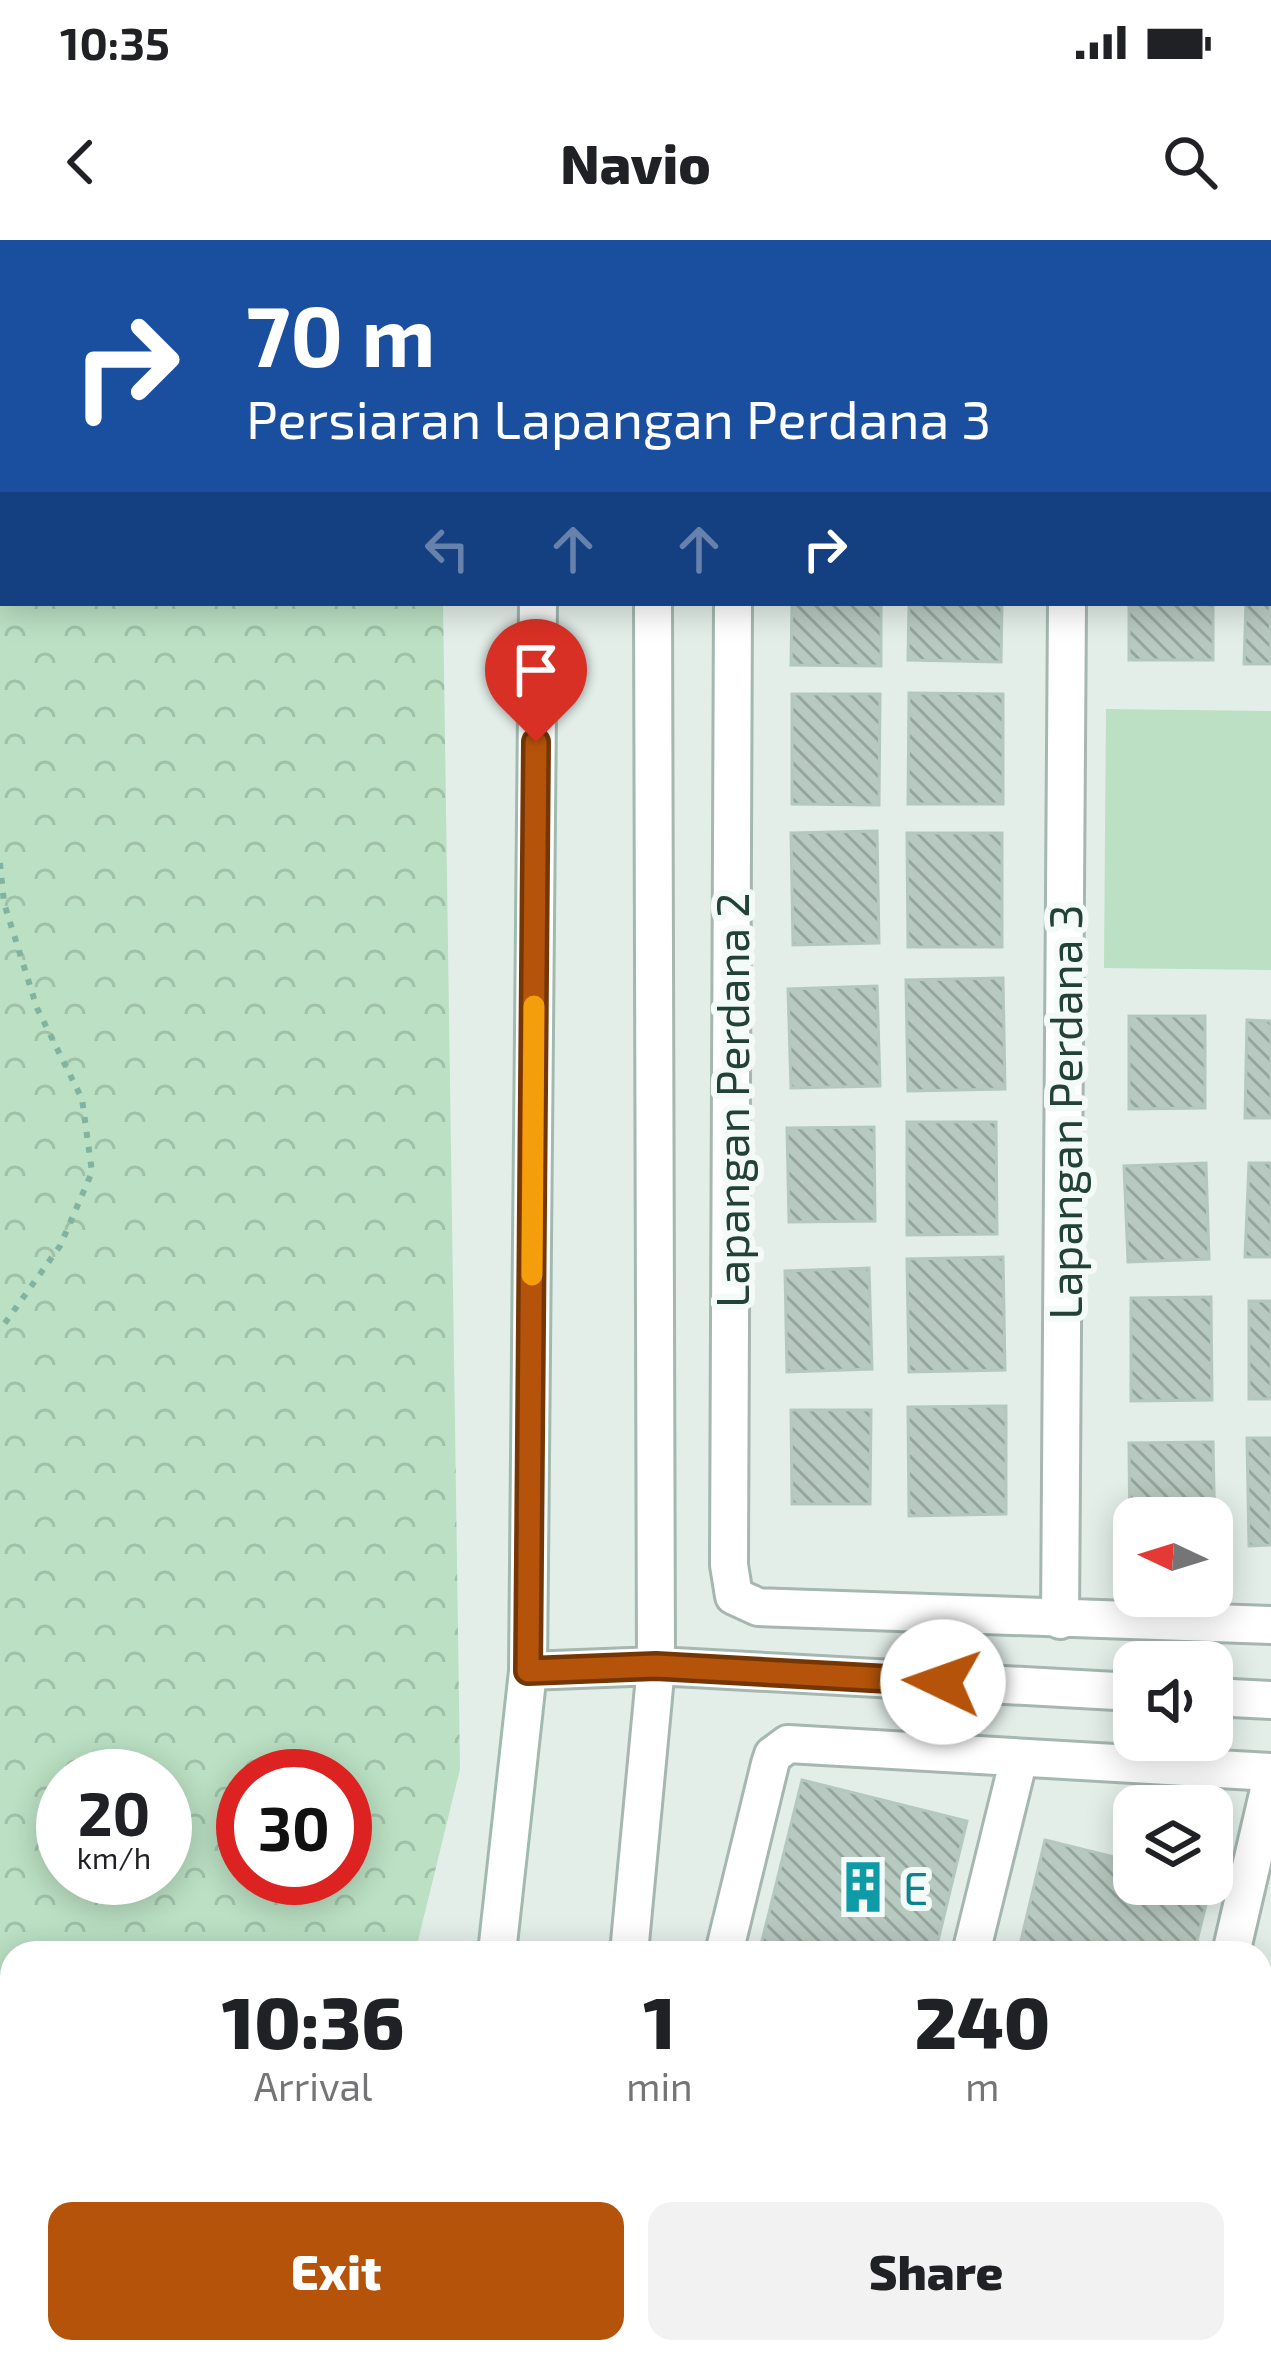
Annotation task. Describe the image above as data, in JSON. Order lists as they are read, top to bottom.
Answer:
{
  "streets": {
    "street": ["Lapangan Perdana 2", "Lapangan Perdana 3"]
  },
  "crossings": [
    ["Lapangan Perdana 2", "Lapangan Perdana 3"]
  ],
  "places": {
    "building": ["E"]
  },
  "north": "left",
  "page": {
    "status": "10:35",
    "header": "Navio",
    "turn": ["70 m", "Persiaran Lapangan Perdana 3"],
    "speed": "20 km/h",
    "limit": "30",
    "eta": [
      "10:36",
      "Arrival",
      "1",
      "min",
      "240",
      "m"
    ],
    "buttons": ["Exit", "Share"]
  }
}
